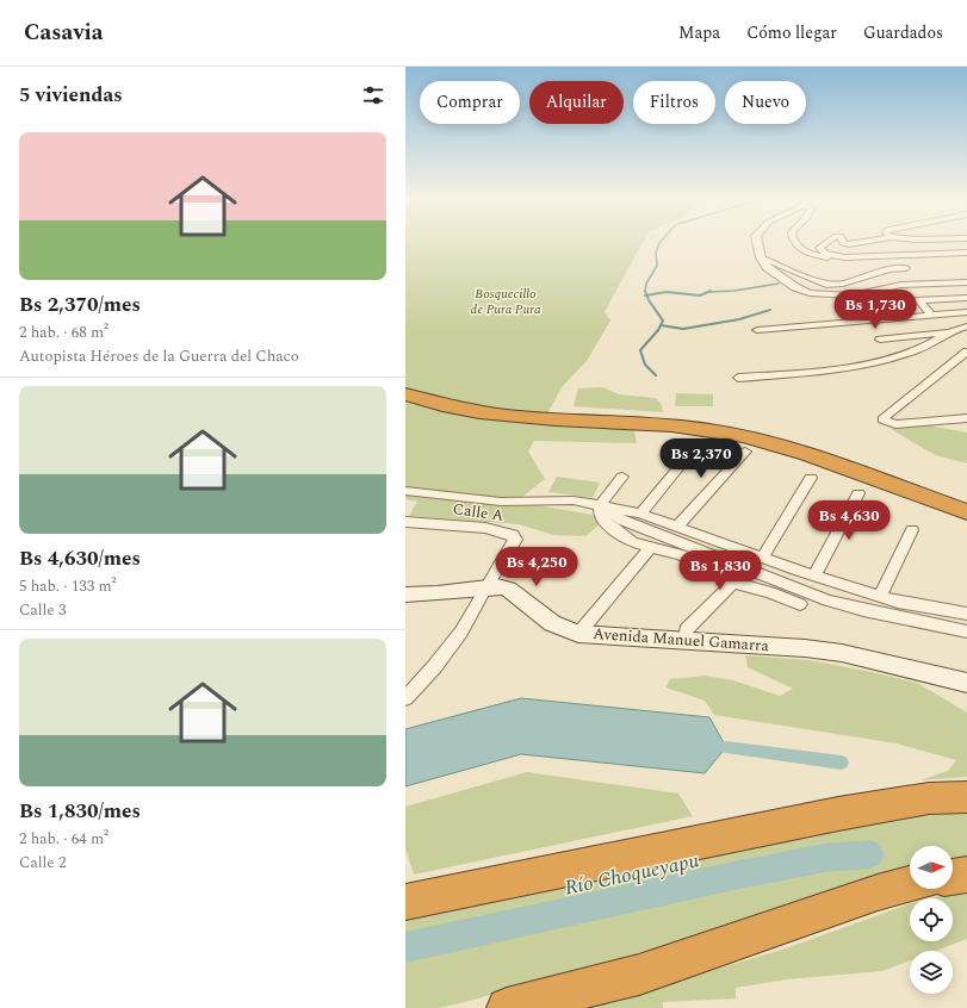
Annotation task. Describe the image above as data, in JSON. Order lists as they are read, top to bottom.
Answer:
{
  "streets": {
    "main road": ["Avenida Manuel Gamarra"],
    "street": ["Calle A"]
  },
  "crossings": [
    ["Calle A", "Avenida Manuel Gamarra"]
  ],
  "water": ["Río Choqueyapu"],
  "parks": ["Bosquecillo de Pura Pura"],
  "north": "right",
  "page": {
    "header": "Casavia",
    "nav": ["Mapa", "Cómo llegar", "Guardados"],
    "heading": "5 viviendas",
    "chip": [
      "Comprar",
      "Alquilar",
      "Filtros",
      "Nuevo"
    ],
    "list": [
      {
        "name": "Bs 2,370/mes",
        "note": "2 hab. · 68 m² · Autopista Héroes de la Guerra del Chaco"
      },
      {
        "name": "Bs 4,630/mes",
        "note": "5 hab. · 133 m² · Calle 3"
      },
      {
        "name": "Bs 1,830/mes",
        "note": "2 hab. · 64 m² · Calle 2"
      }
    ],
    "price": [
      "Bs 1,730",
      "Bs 2,370",
      "Bs 4,630",
      "Bs 4,250",
      "Bs 1,830"
    ]
  }
}
